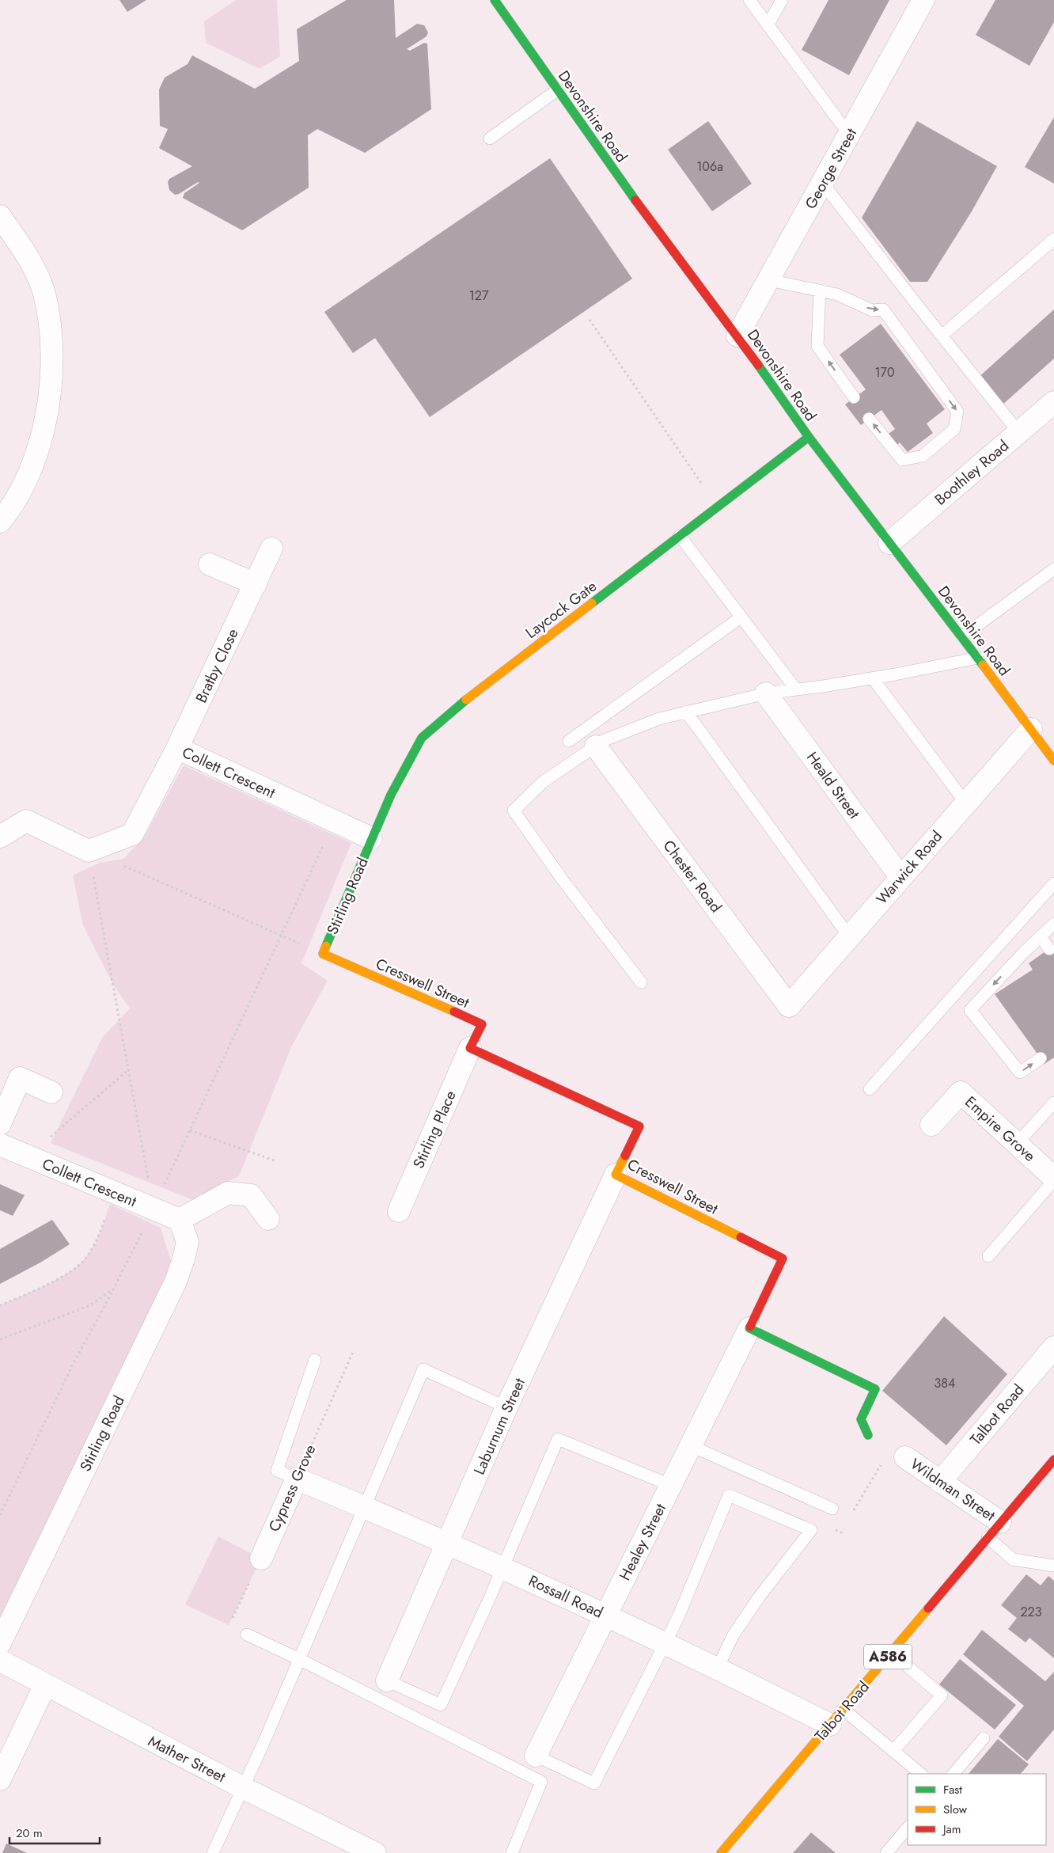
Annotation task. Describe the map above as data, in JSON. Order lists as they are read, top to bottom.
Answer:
{
  "streets": {
    "street": [
      "Devonshire Road",
      "George Street",
      "Boothley Road",
      "Laycock Gate",
      "Bratby Close",
      "Collett Crescent",
      "Heald Street",
      "Warwick Road",
      "Chester Road",
      "Stirling Road",
      "Cresswell Street",
      "Empire Grove",
      "Stirling Place",
      "Talbot Road",
      "Laburnum Street",
      "Cypress Grove",
      "Wildman Street",
      "Healey Street",
      "Rossall Road",
      "A586",
      "Mather Street"
    ]
  },
  "crossings": [
    ["Devonshire Road", "George Street"],
    ["Devonshire Road", "Boothley Road"],
    ["Devonshire Road", "Laycock Gate"],
    ["Devonshire Road", "Warwick Road"],
    ["Laycock Gate", "Collett Crescent"],
    ["Laycock Gate", "Stirling Road"],
    ["Bratby Close", "Collett Crescent"],
    ["Collett Crescent", "Stirling Road"],
    ["Heald Street", "Warwick Road"],
    ["Warwick Road", "Chester Road"],
    ["Stirling Road", "Cresswell Street"],
    ["Cresswell Street", "Stirling Place"],
    ["Cresswell Street", "Laburnum Street"],
    ["Cresswell Street", "Healey Street"],
    ["Talbot Road", "Wildman Street"],
    ["Talbot Road", "Rossall Road"],
    ["Laburnum Street", "Rossall Road"],
    ["Cypress Grove", "Rossall Road"],
    ["Healey Street", "Rossall Road"]
  ],
  "house_numbers": [
    "106a",
    "127",
    "170",
    "384",
    "223"
  ],
  "legend": ["Fast", "Slow", "Jam"],
  "scale_bar": "20 m"
}
